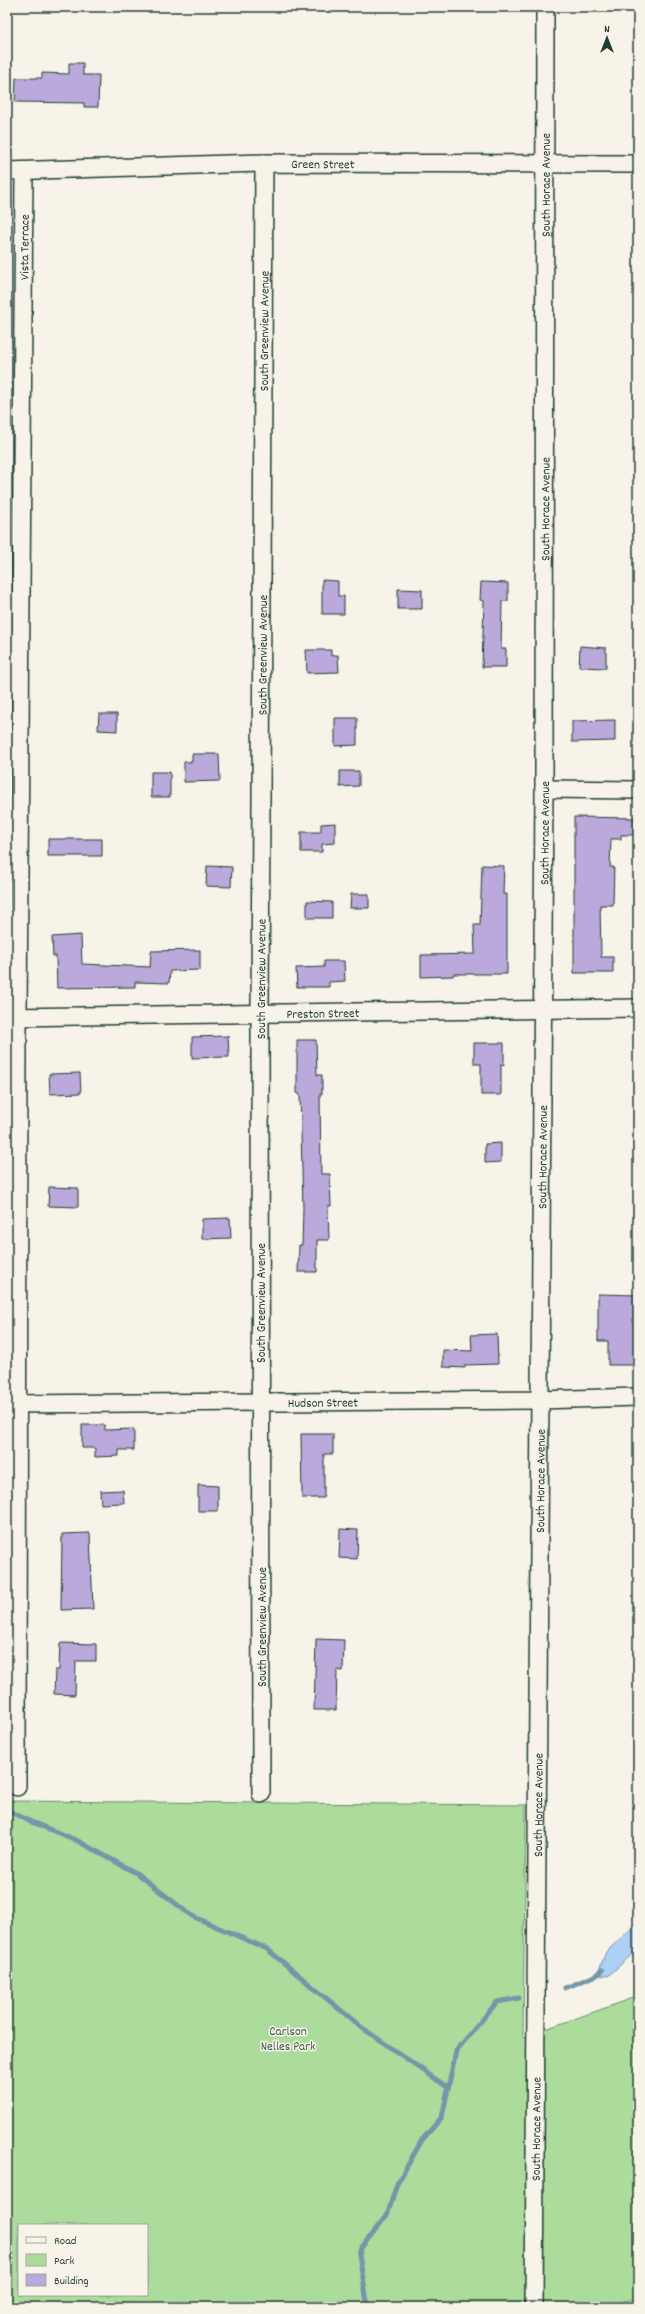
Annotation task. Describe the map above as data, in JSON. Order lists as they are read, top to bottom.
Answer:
{
  "streets": {
    "street": [
      "Green Street",
      "South Horace Avenue",
      "Vista Terrace",
      "South Greenview Avenue",
      "Preston Street",
      "Hudson Street"
    ]
  },
  "crossings": [
    ["Green Street", "South Horace Avenue"],
    ["Green Street", "Vista Terrace"],
    ["Green Street", "South Greenview Avenue"],
    ["South Horace Avenue", "Preston Street"],
    ["South Horace Avenue", "Hudson Street"],
    ["Vista Terrace", "Preston Street"],
    ["Vista Terrace", "Hudson Street"],
    ["South Greenview Avenue", "Preston Street"],
    ["South Greenview Avenue", "Hudson Street"]
  ],
  "parks": ["Carlson Nelles Park"],
  "legend": ["Road", "Park", "Building"],
  "north": "top"
}
